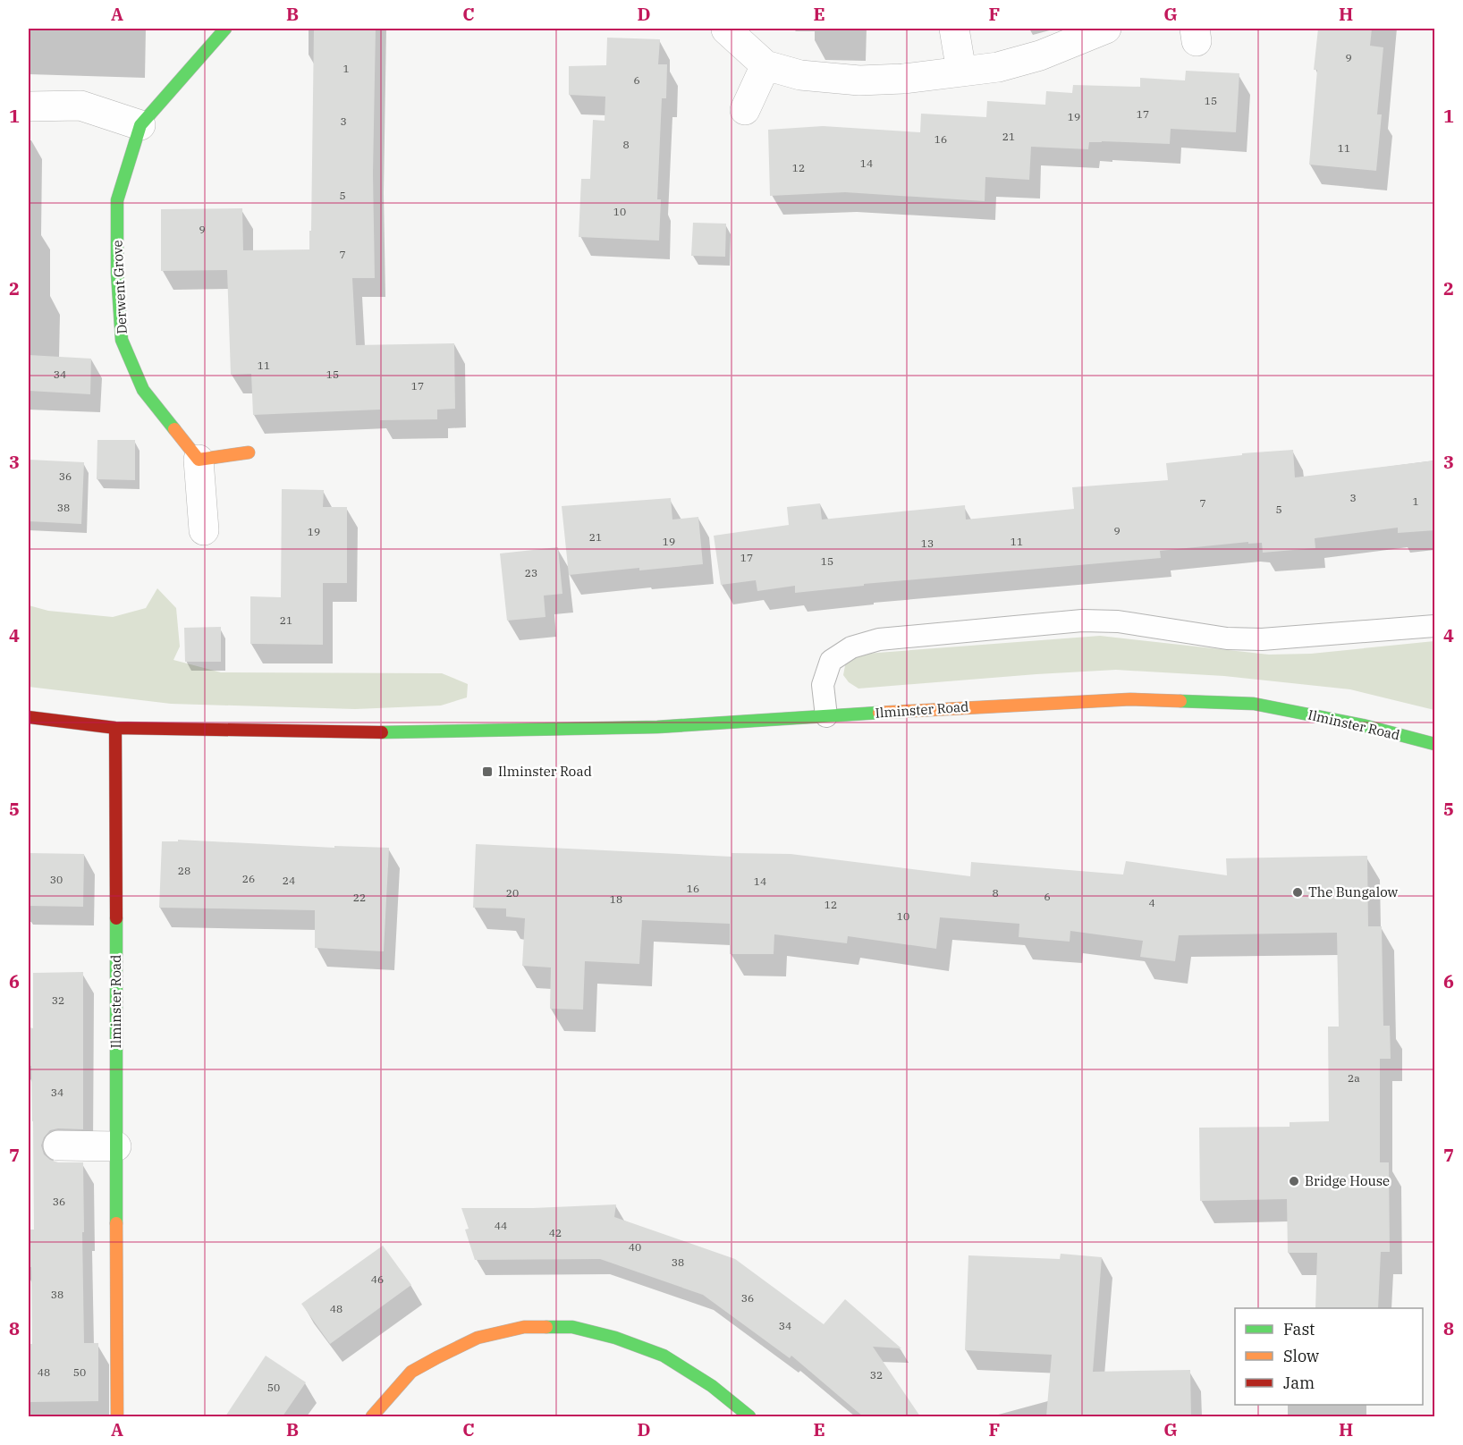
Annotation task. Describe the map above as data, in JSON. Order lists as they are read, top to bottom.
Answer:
{
  "streets": {
    "street": ["Derwent Grove", "Ilminster Road"]
  },
  "places": {
    "transit": ["Ilminster Road"],
    "other": ["The Bungalow", "Bridge House"]
  },
  "house_numbers": [
    "9",
    "1",
    "6",
    "15",
    "17",
    "19",
    "3",
    "21",
    "16",
    "8",
    "11",
    "14",
    "12",
    "5",
    "10",
    "9",
    "7",
    "11",
    "34",
    "15",
    "17",
    "36",
    "3",
    "1",
    "7",
    "38",
    "5",
    "9",
    "19",
    "21",
    "19",
    "11",
    "13",
    "17",
    "15",
    "23",
    "21",
    "28",
    "26",
    "30",
    "24",
    "14",
    "16",
    "20",
    "8",
    "6",
    "22",
    "18",
    "4",
    "12",
    "10",
    "32",
    "2a",
    "34",
    "36",
    "44",
    "42",
    "40",
    "38",
    "46",
    "38",
    "36",
    "48",
    "34",
    "48",
    "50",
    "32",
    "50"
  ],
  "legend": ["Fast", "Slow", "Jam"],
  "grid": {
    "columns": [
      "A",
      "B",
      "C",
      "D",
      "E",
      "F",
      "G",
      "H"
    ],
    "rows": [
      "1",
      "2",
      "3",
      "4",
      "5",
      "6",
      "7",
      "8"
    ]
  }
}
